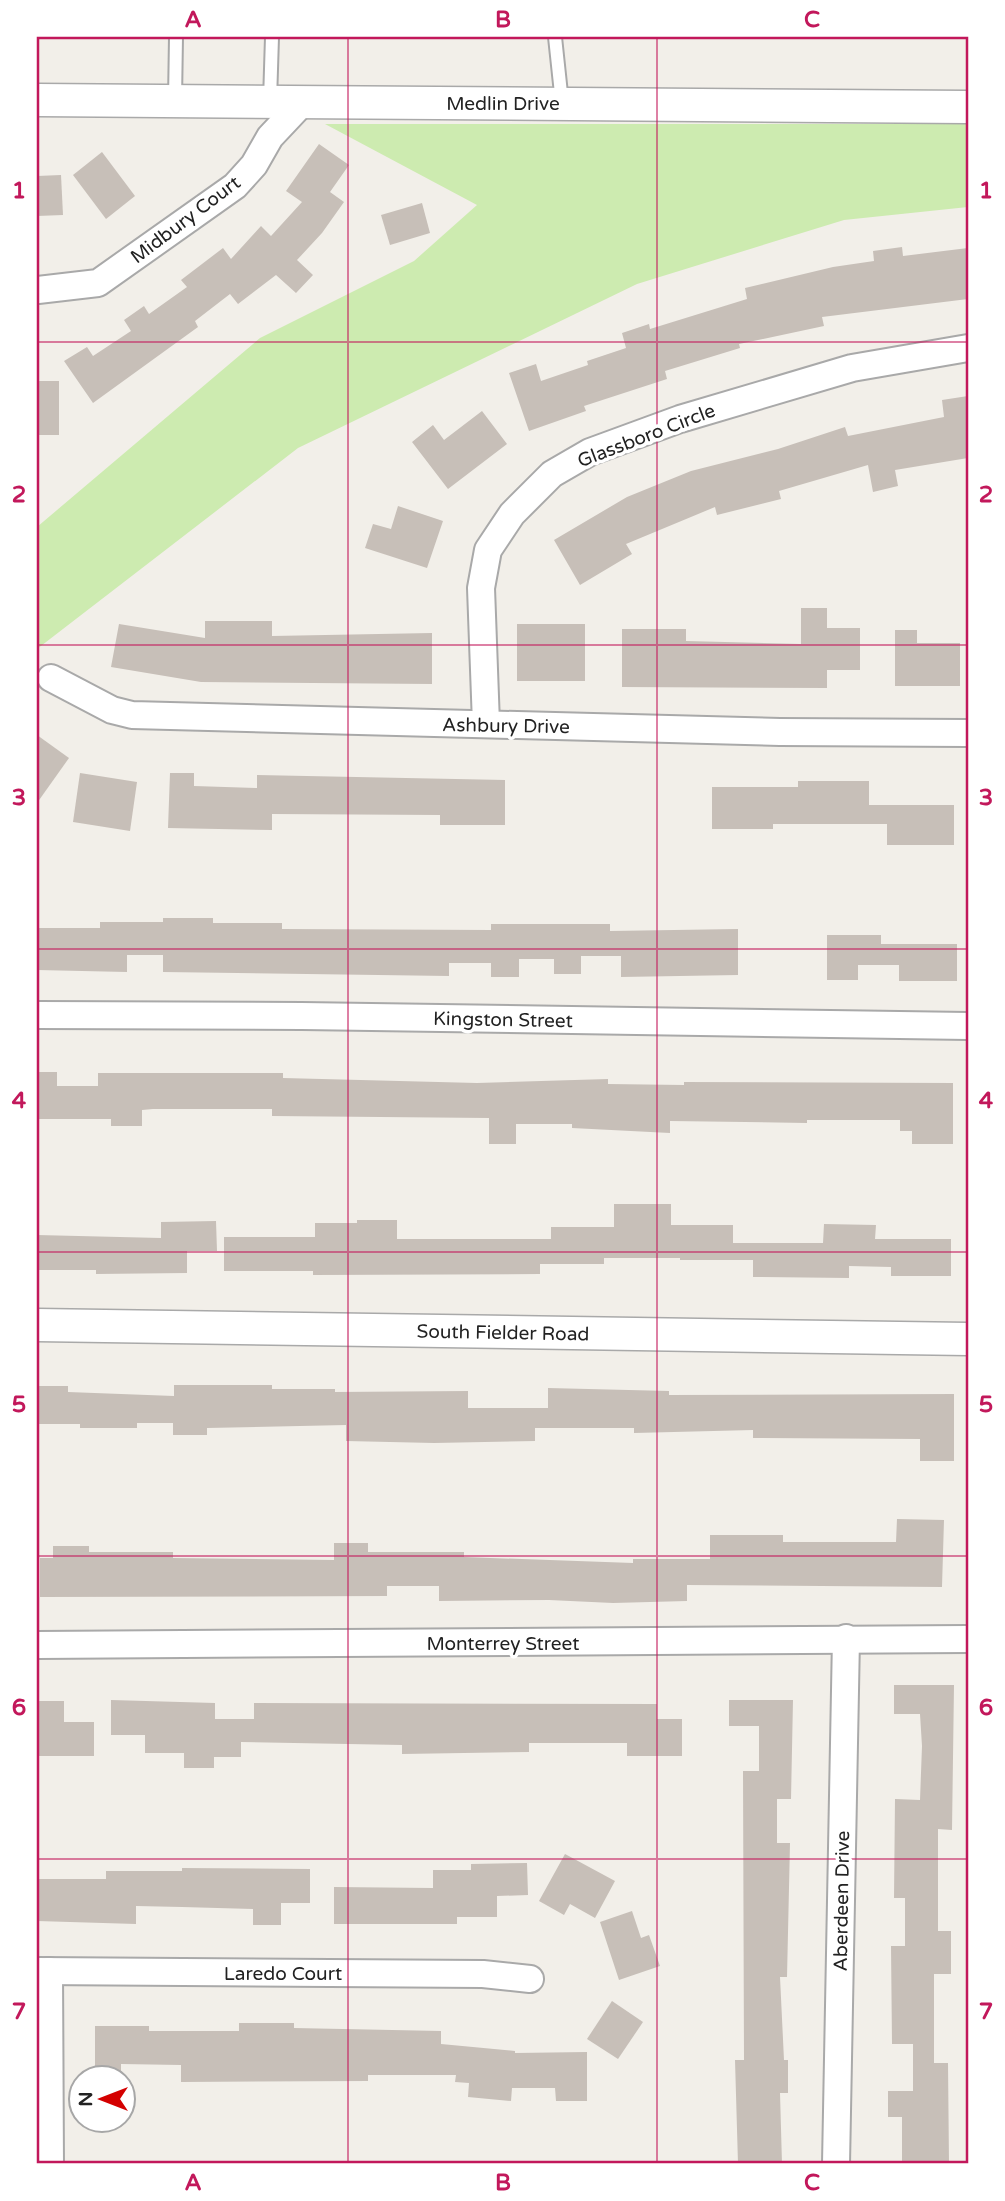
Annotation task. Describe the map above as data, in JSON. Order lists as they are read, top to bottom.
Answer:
{
  "streets": {
    "street": [
      "Medlin Drive",
      "Midbury Court",
      "Glassboro Circle",
      "Ashbury Drive",
      "Kingston Street",
      "South Fielder Road",
      "Monterrey Street",
      "Aberdeen Drive",
      "Laredo Court"
    ]
  },
  "crossings": [
    ["Medlin Drive", "Midbury Court"],
    ["Glassboro Circle", "Ashbury Drive"],
    ["Monterrey Street", "Aberdeen Drive"]
  ],
  "north": "left",
  "grid": {
    "columns": ["A", "B", "C"],
    "rows": [
      "1",
      "2",
      "3",
      "4",
      "5",
      "6",
      "7"
    ]
  }
}
